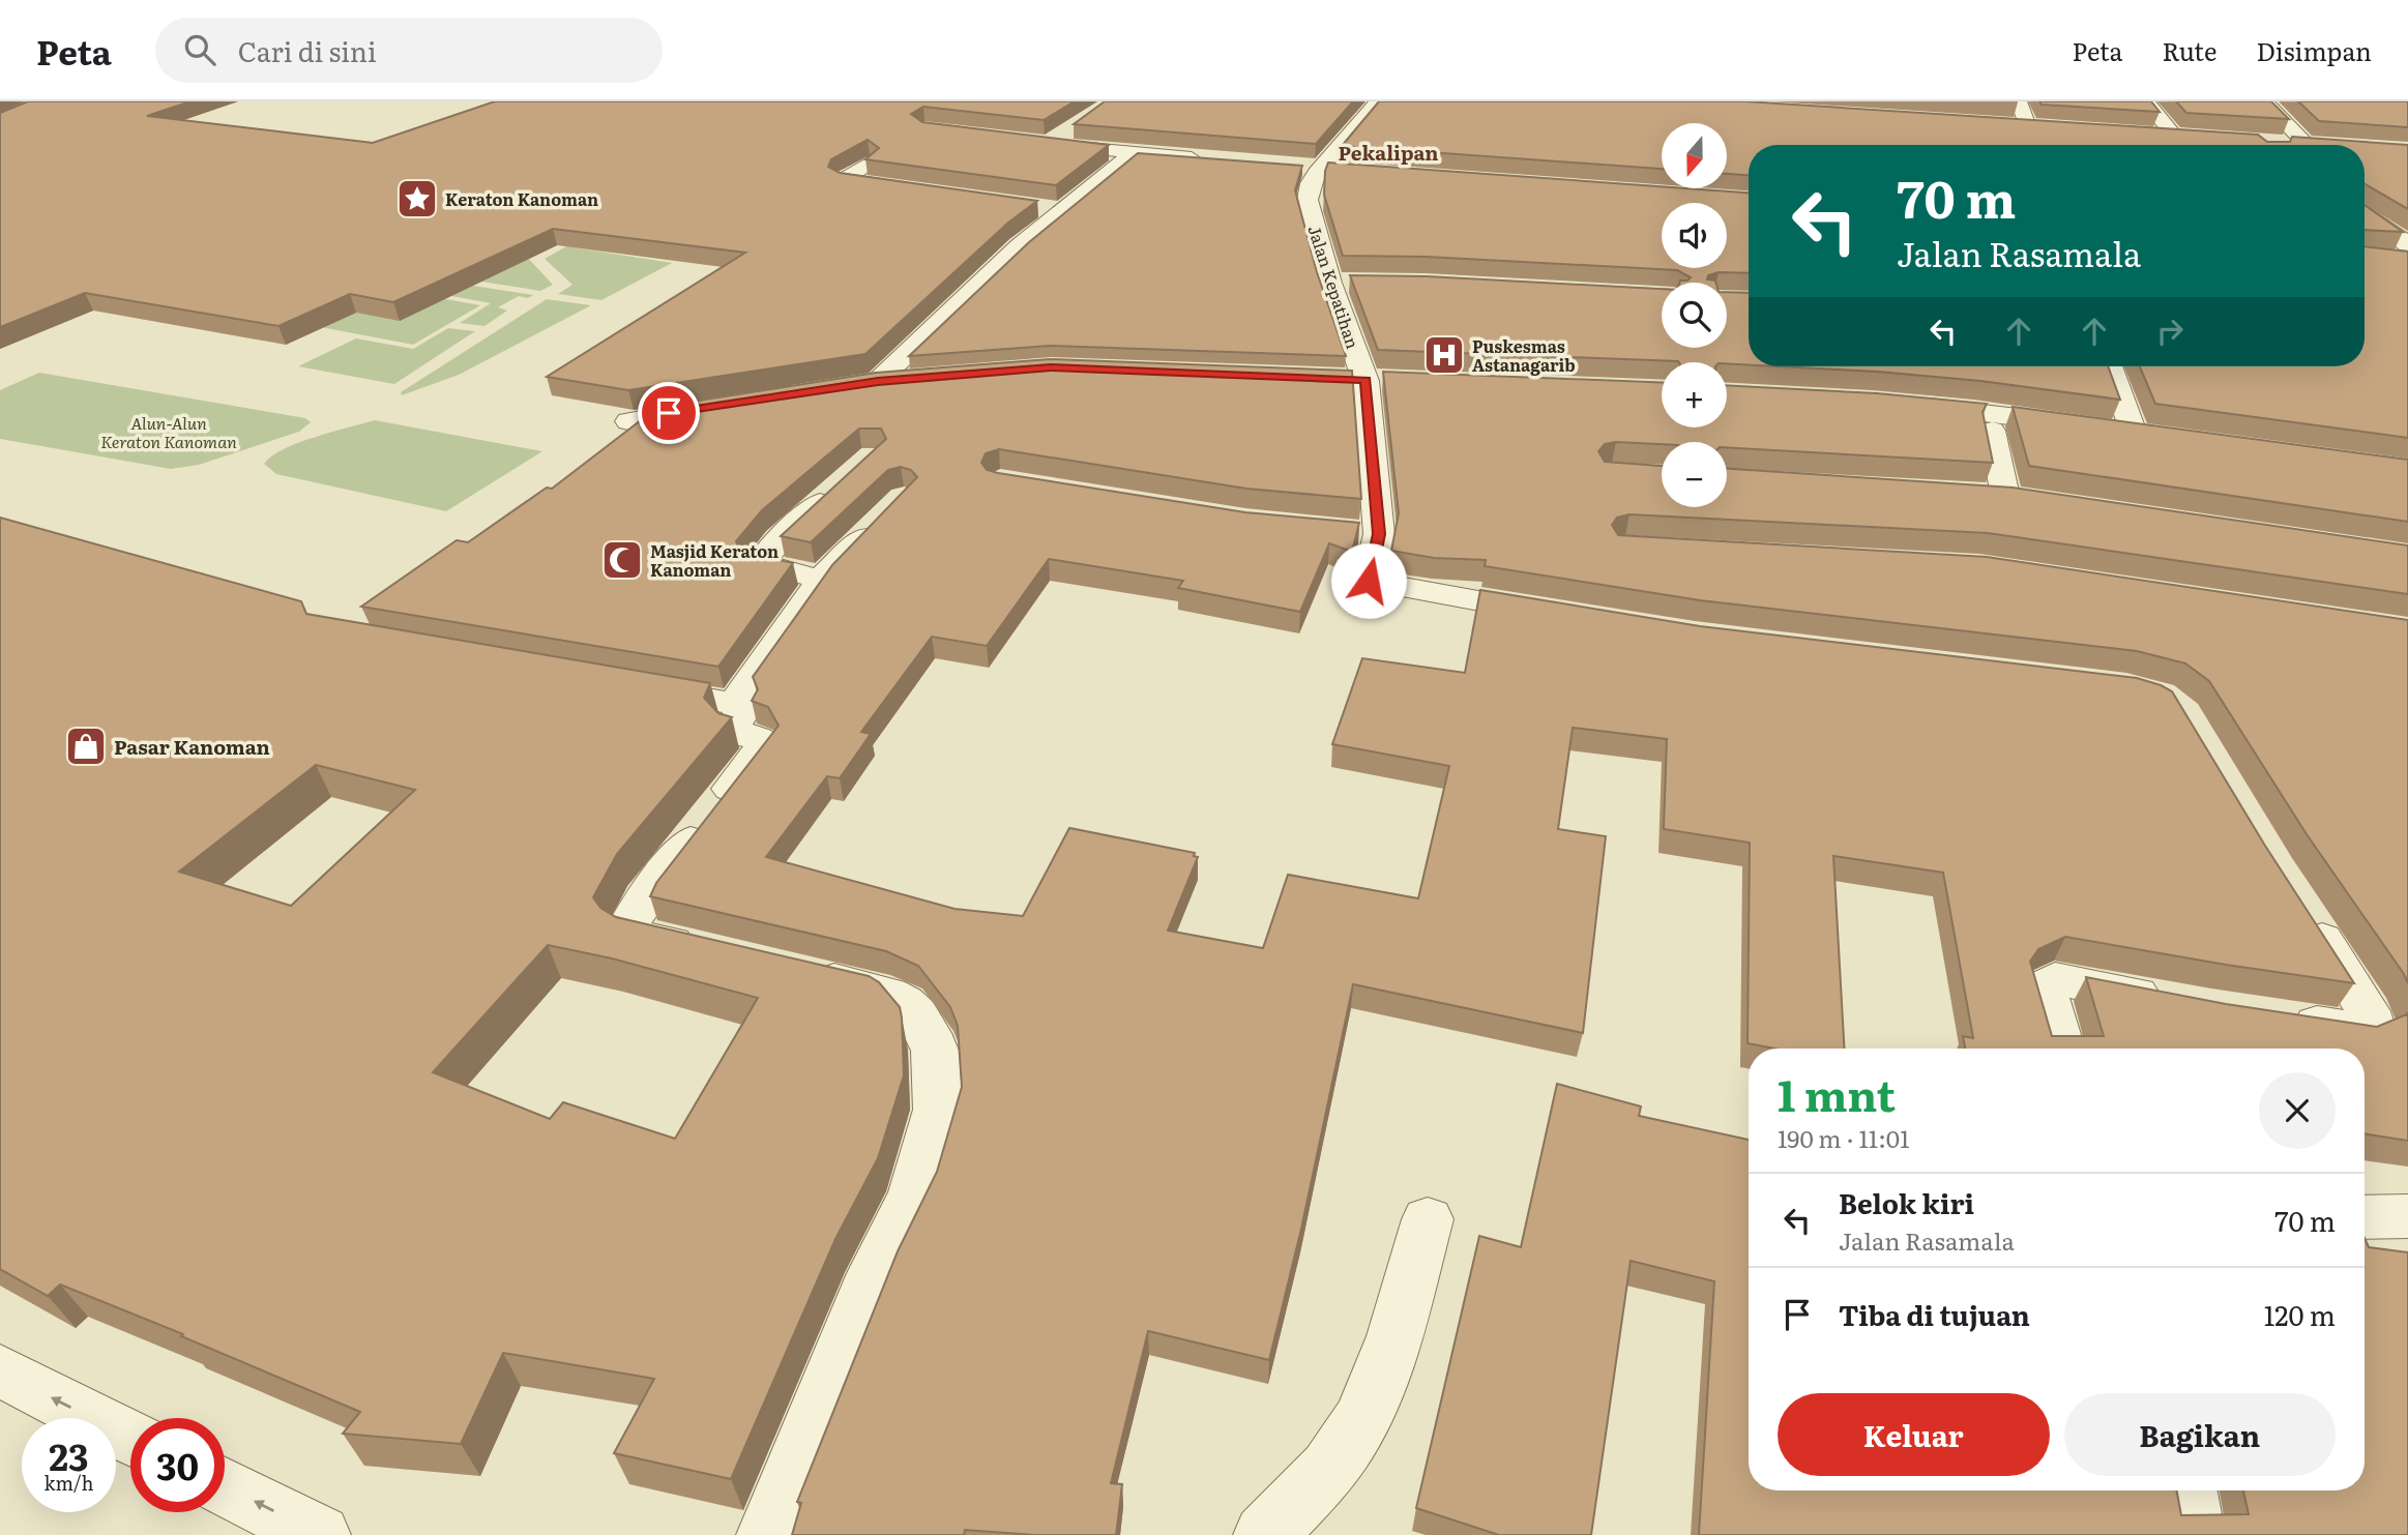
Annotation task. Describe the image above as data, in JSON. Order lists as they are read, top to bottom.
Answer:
{
  "streets": {
    "street": ["Jalan Kepatihan"]
  },
  "districts": ["Pekalipan"],
  "parks": ["Alun-Alun Keraton Kanoman"],
  "places": {
    "place": ["Keraton Kanoman"],
    "hospital": ["Puskesmas Astanagarib"],
    "mosque": ["Masjid Keraton Kanoman"],
    "shop": ["Pasar Kanoman"]
  },
  "north": "bottom",
  "page": {
    "header": "Peta",
    "search": "Cari di sini",
    "nav": ["Peta", "Rute", "Disimpan"],
    "map_buttons": ["+", "−"],
    "turn": ["70 m", "Jalan Rasamala"],
    "heading": ["1 mnt", "190 m · 11:01"],
    "list": [
      {
        "name": "Belok kiri",
        "note": "Jalan Rasamala",
        "value": "70 m"
      },
      {
        "name": "Tiba di tujuan",
        "value": "120 m"
      }
    ],
    "buttons": ["Keluar", "Bagikan"],
    "speed": "23 km/h",
    "limit": "30"
  }
}
